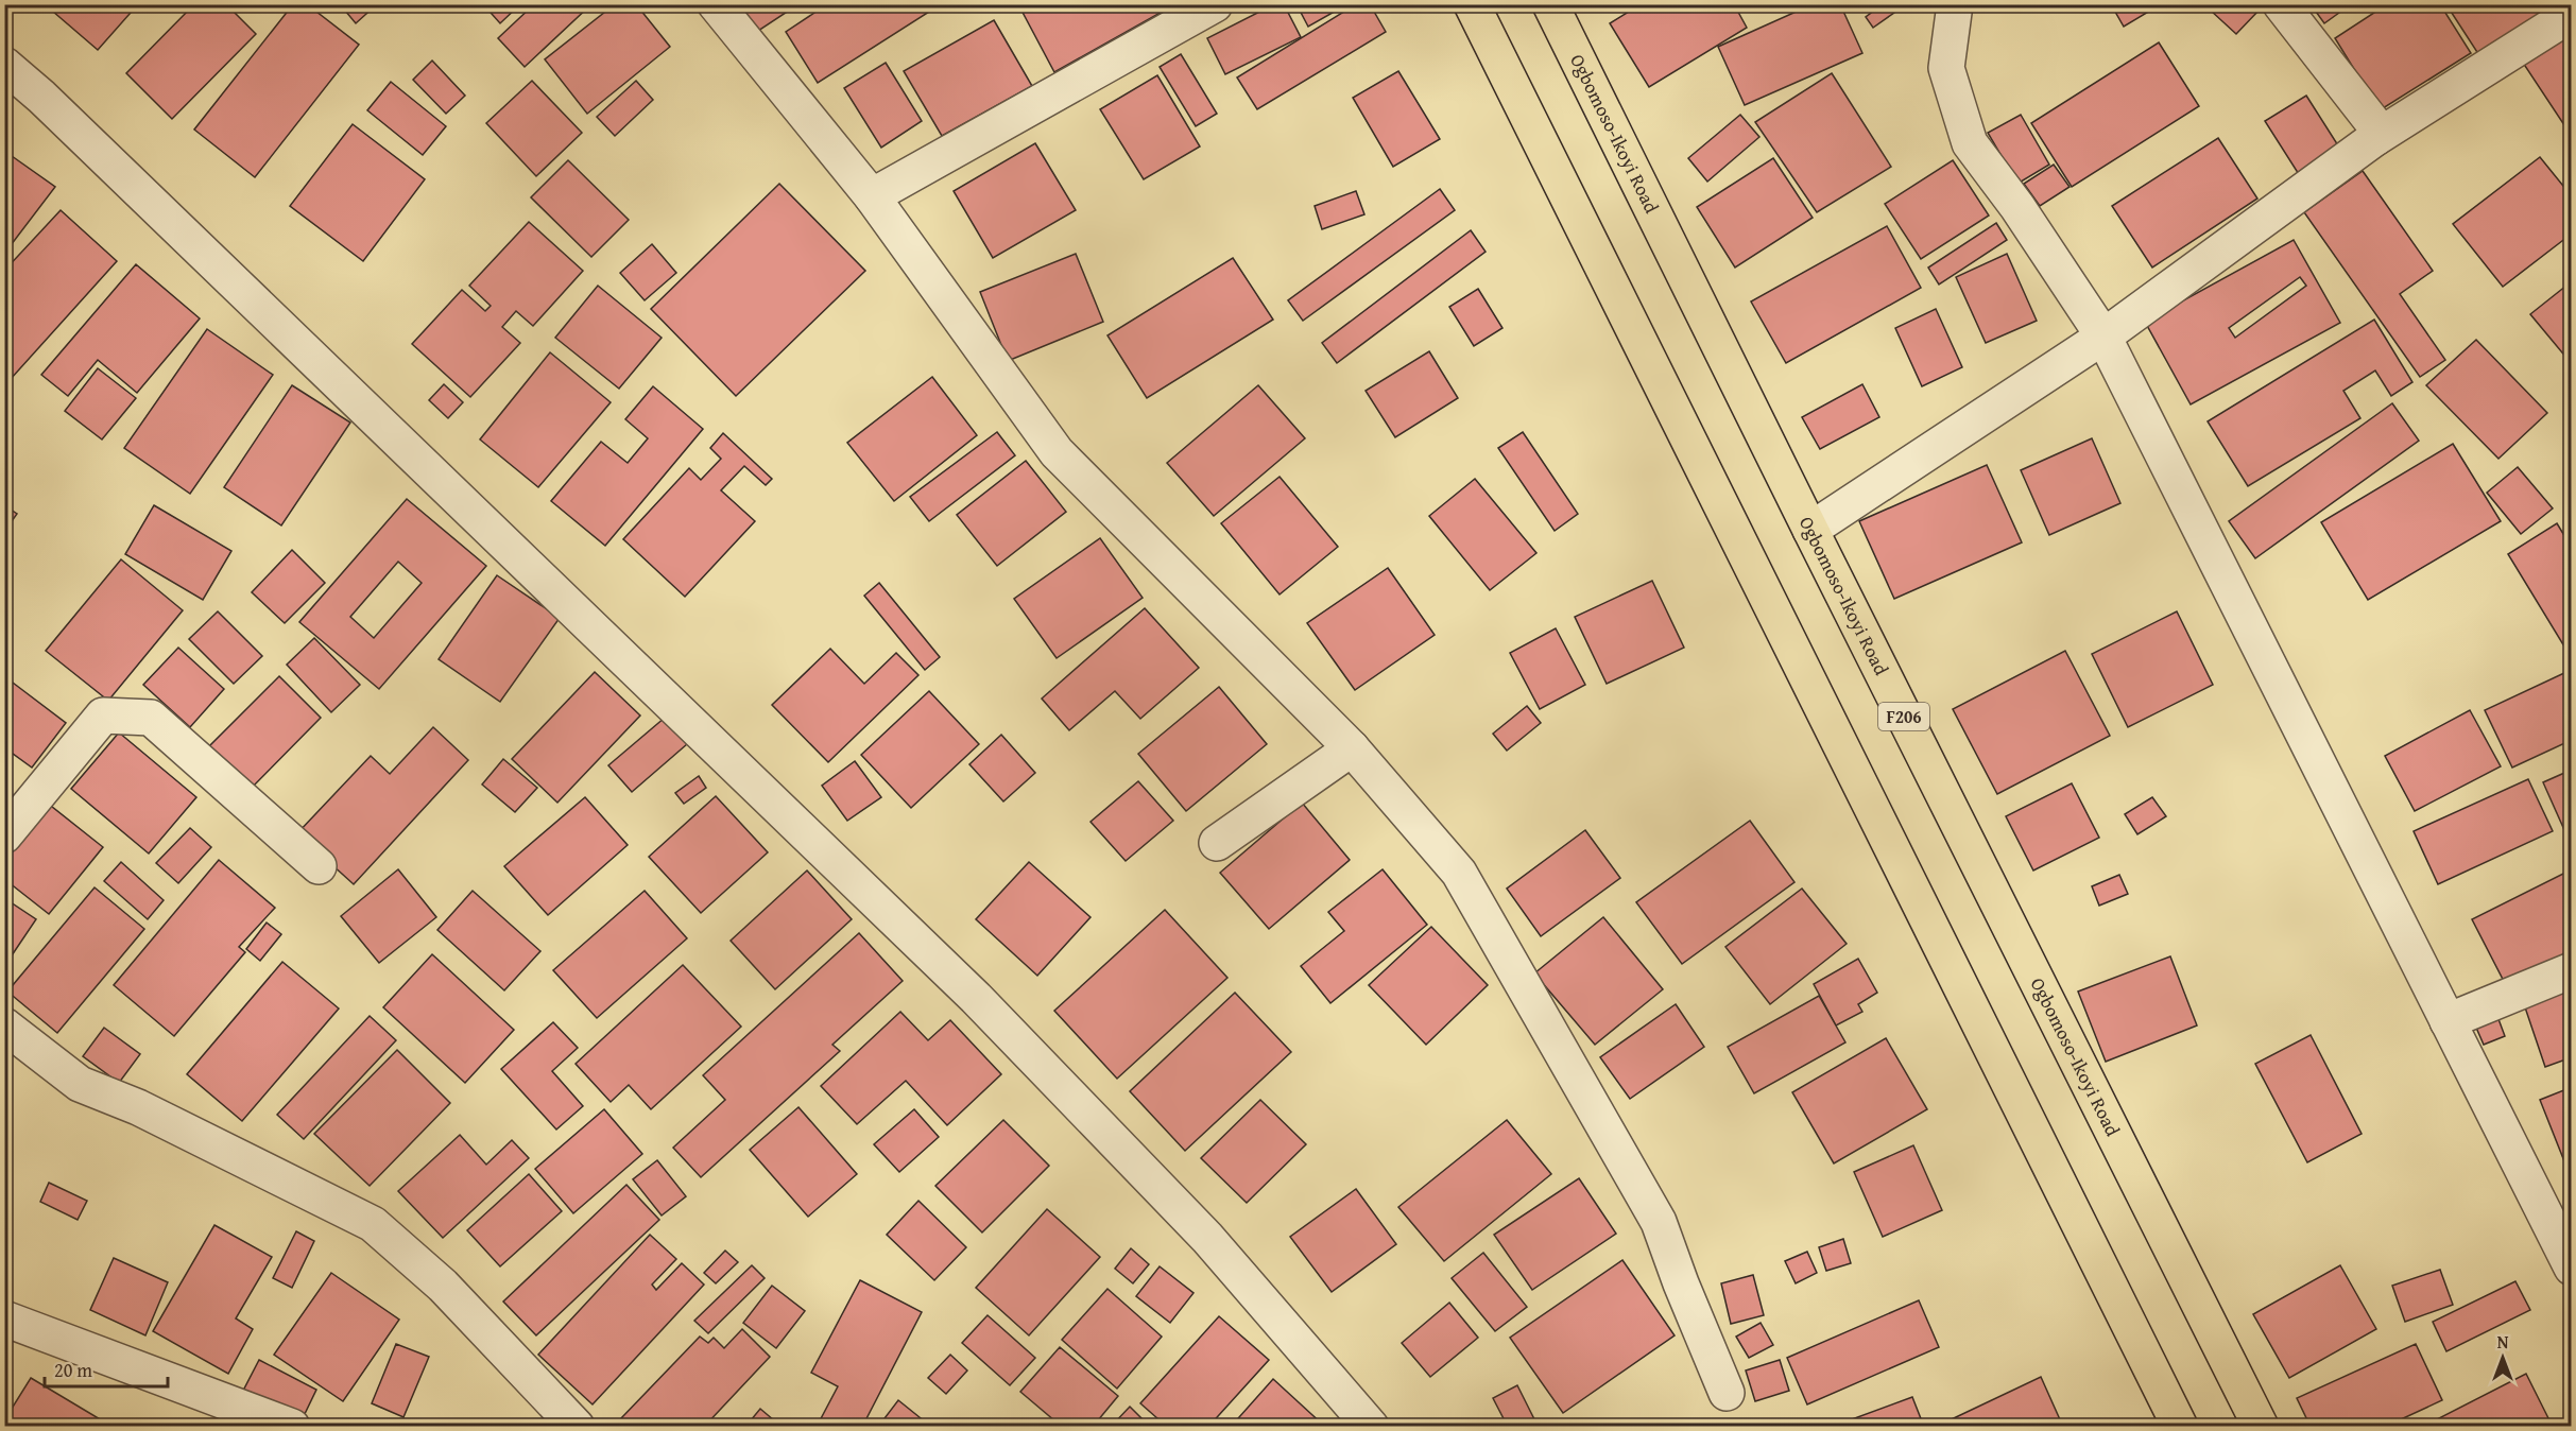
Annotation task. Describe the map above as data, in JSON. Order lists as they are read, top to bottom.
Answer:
{
  "streets": {
    "main road": ["Ogbomoso-Ikoyi Road", "F206"]
  },
  "scale_bar": "20 m",
  "north": "top"
}
